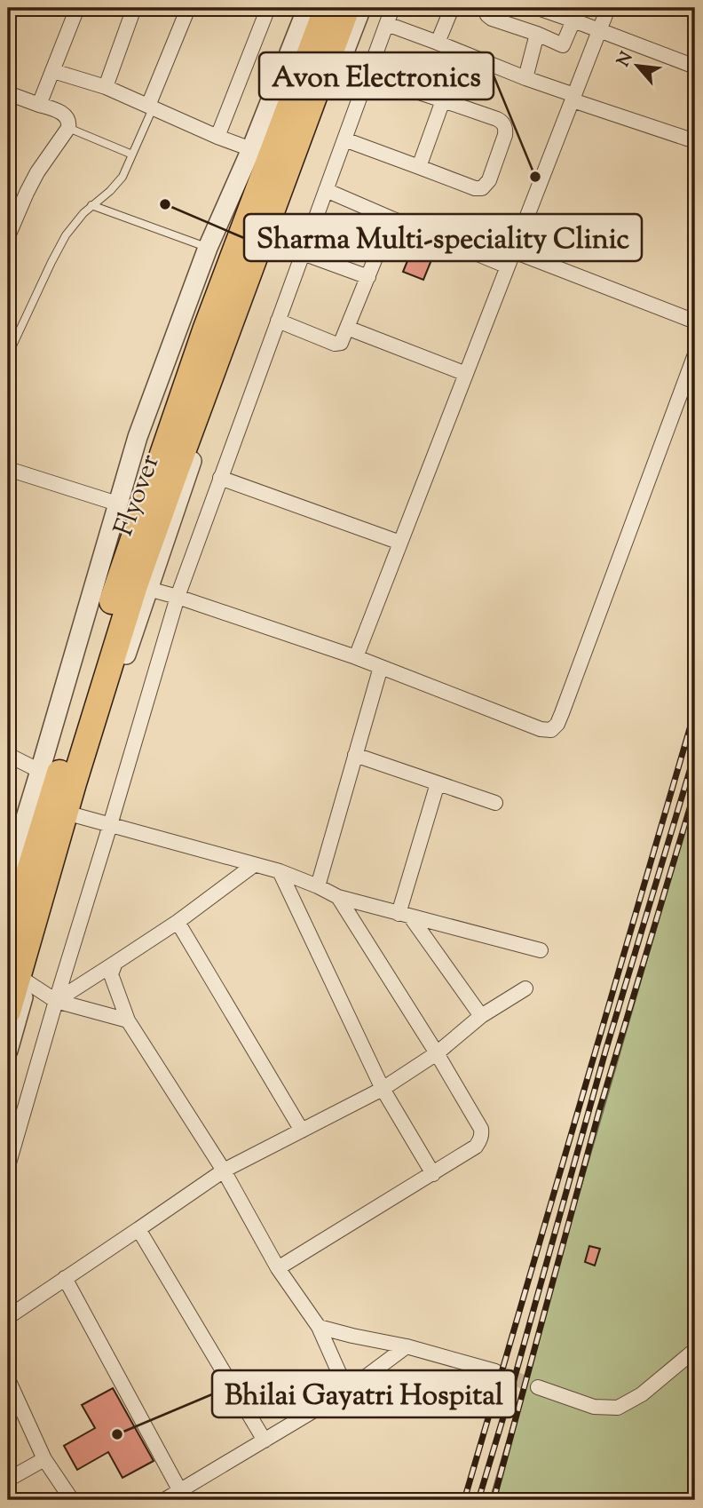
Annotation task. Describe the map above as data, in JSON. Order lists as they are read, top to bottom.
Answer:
{
  "streets": {
    "highway": ["Flyover"]
  },
  "places": ["Avon Electronics", "Sharma Multi-speciality Clinic", "Bhilai Gayatri Hospital"],
  "north": "top left"
}
